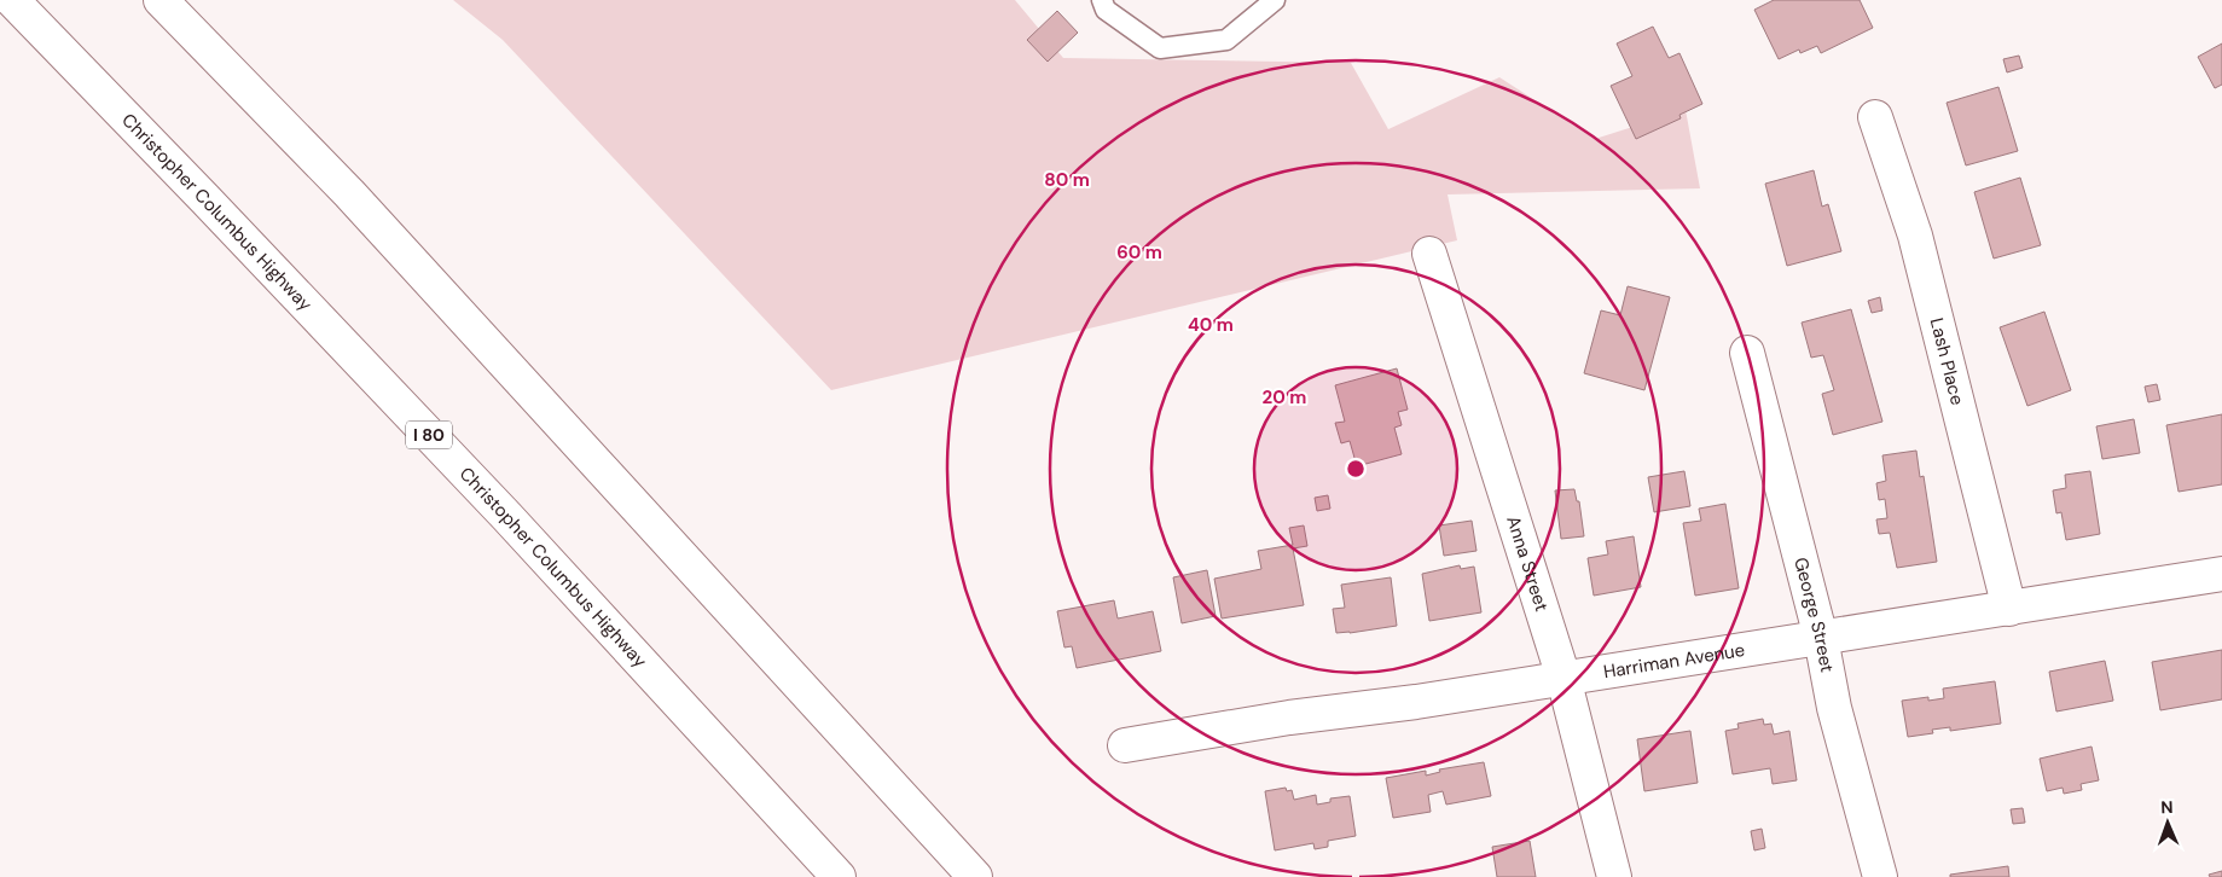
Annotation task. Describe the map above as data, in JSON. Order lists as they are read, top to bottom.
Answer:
{
  "streets": {
    "main road": [
      "Christopher Columbus Highway",
      "Lash Place",
      "I 80",
      "Anna Street",
      "George Street",
      "Harriman Avenue"
    ]
  },
  "crossings": [
    ["Lash Place", "Harriman Avenue"],
    ["Anna Street", "Harriman Avenue"],
    ["George Street", "Harriman Avenue"]
  ],
  "north": "top",
  "rings": [
    "80 m",
    "60 m",
    "40 m",
    "20 m"
  ]
}
